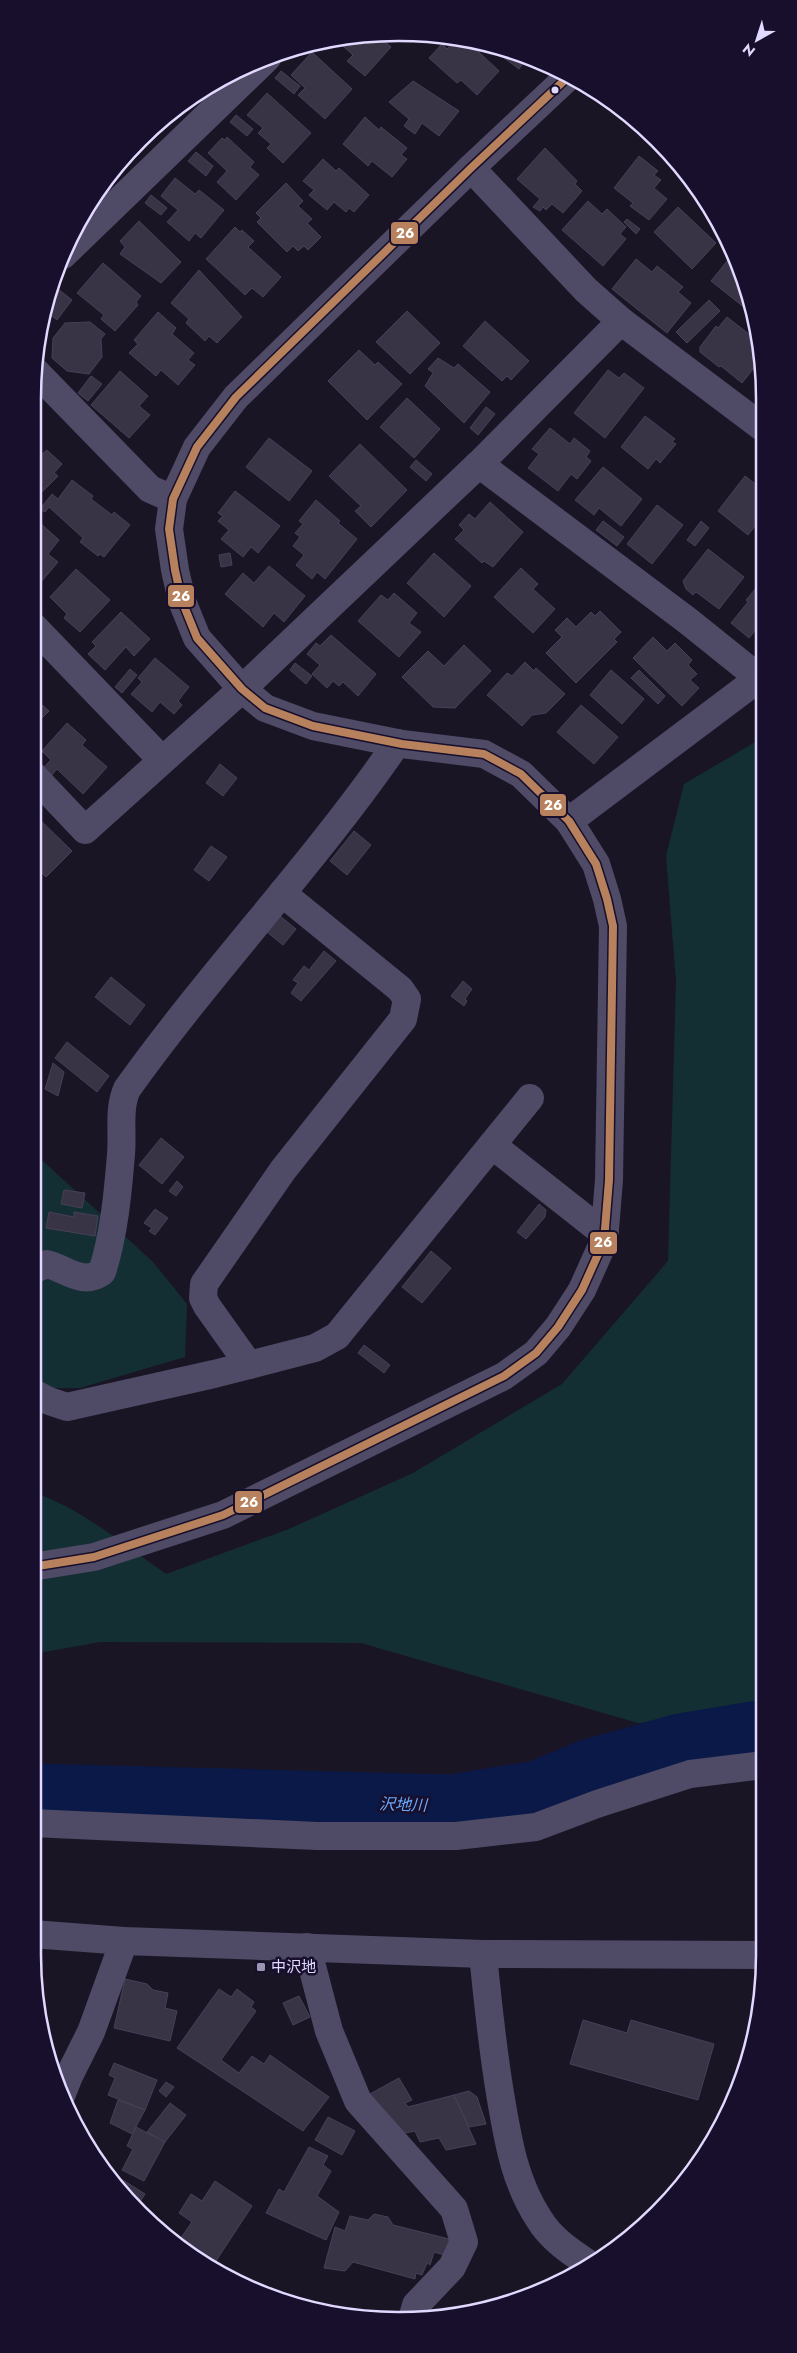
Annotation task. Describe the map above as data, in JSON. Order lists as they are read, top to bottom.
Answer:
{
  "water": ["沢地川"],
  "places": {
    "transit": ["中沢地"]
  },
  "lines": ["transit line 26"],
  "north": "bottom left"
}
